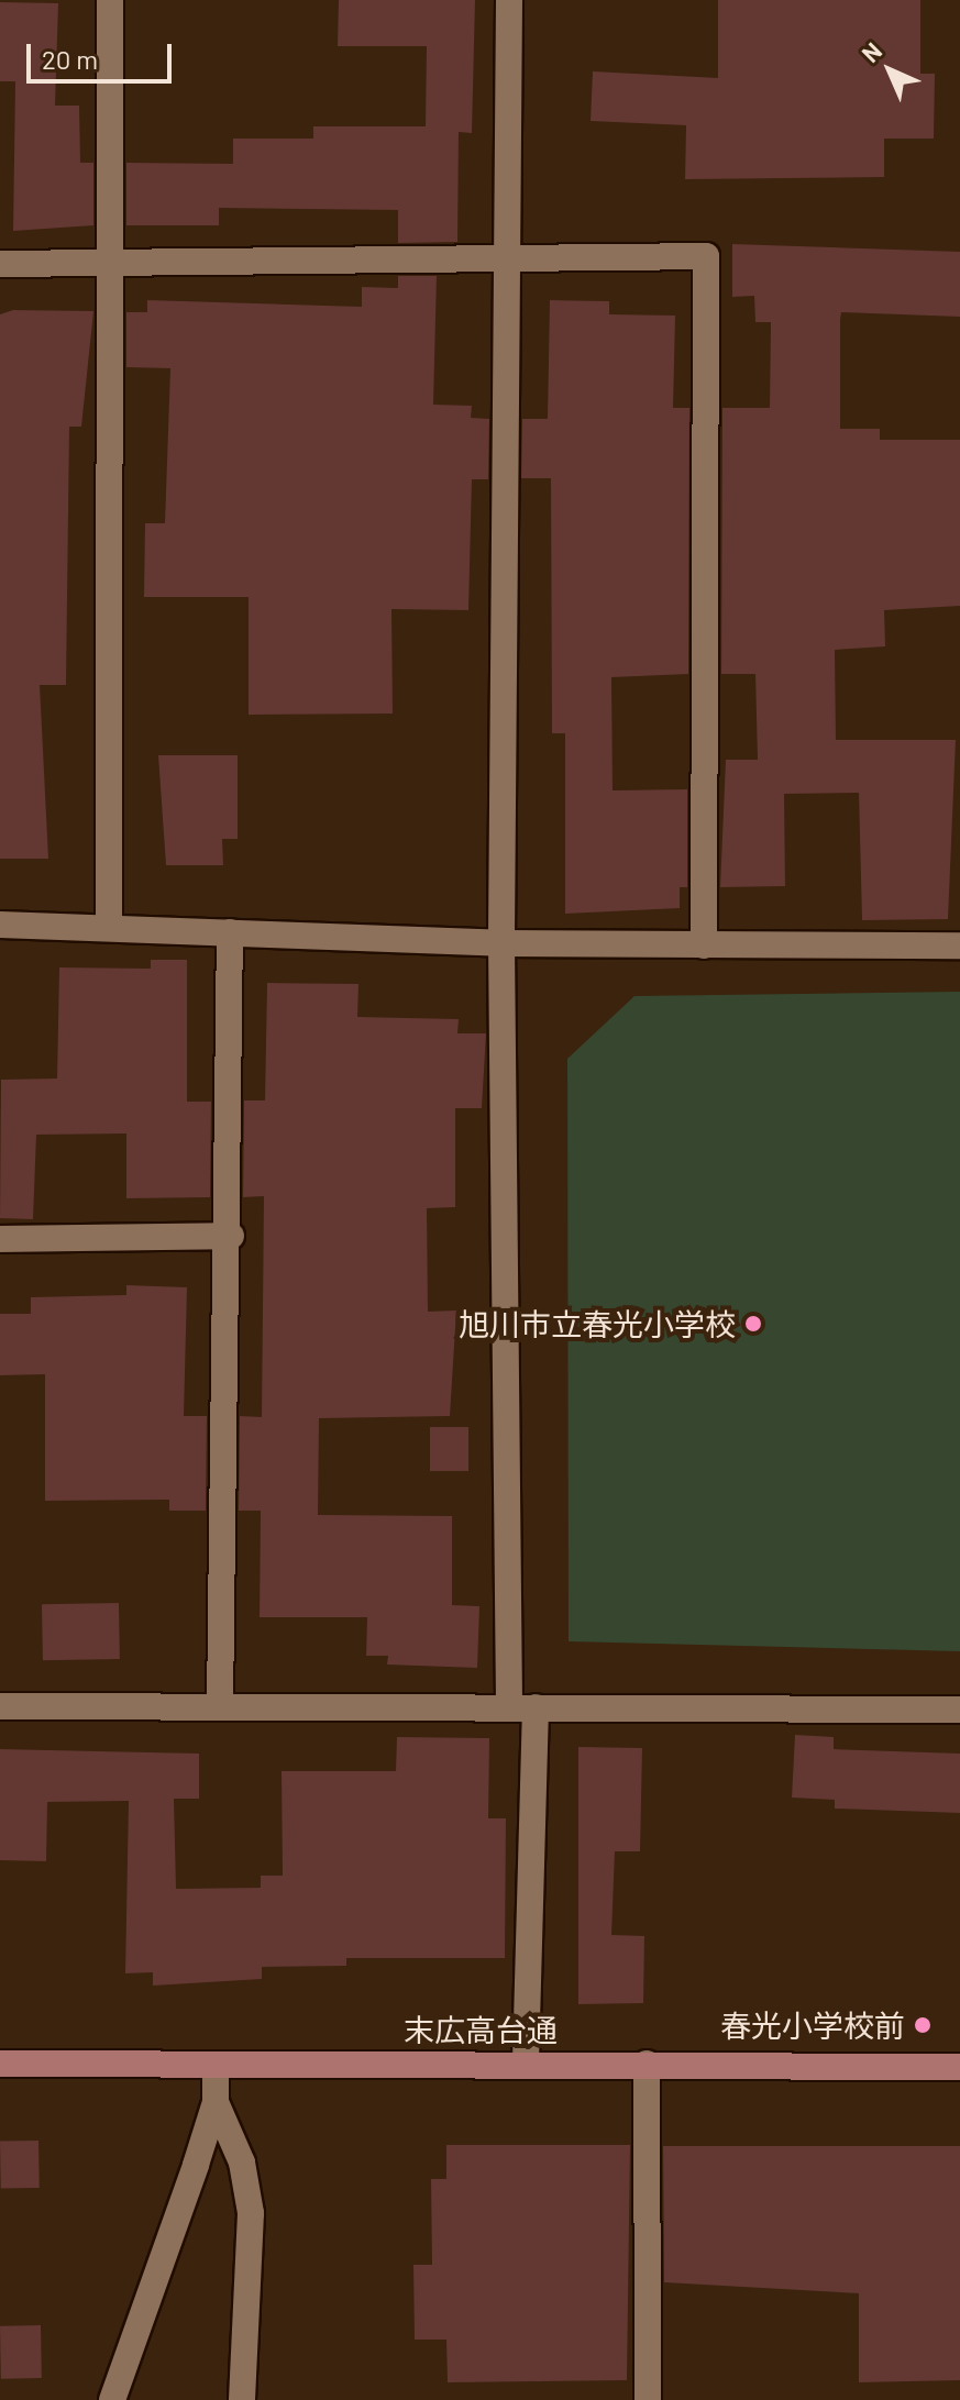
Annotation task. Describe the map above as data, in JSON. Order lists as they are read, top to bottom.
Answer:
{
  "streets": {
    "street": ["末広高台通"]
  },
  "places": ["旭川市立春光小学校", "春光小学校前"],
  "scale_bar": "20 m",
  "north": "top left"
}
